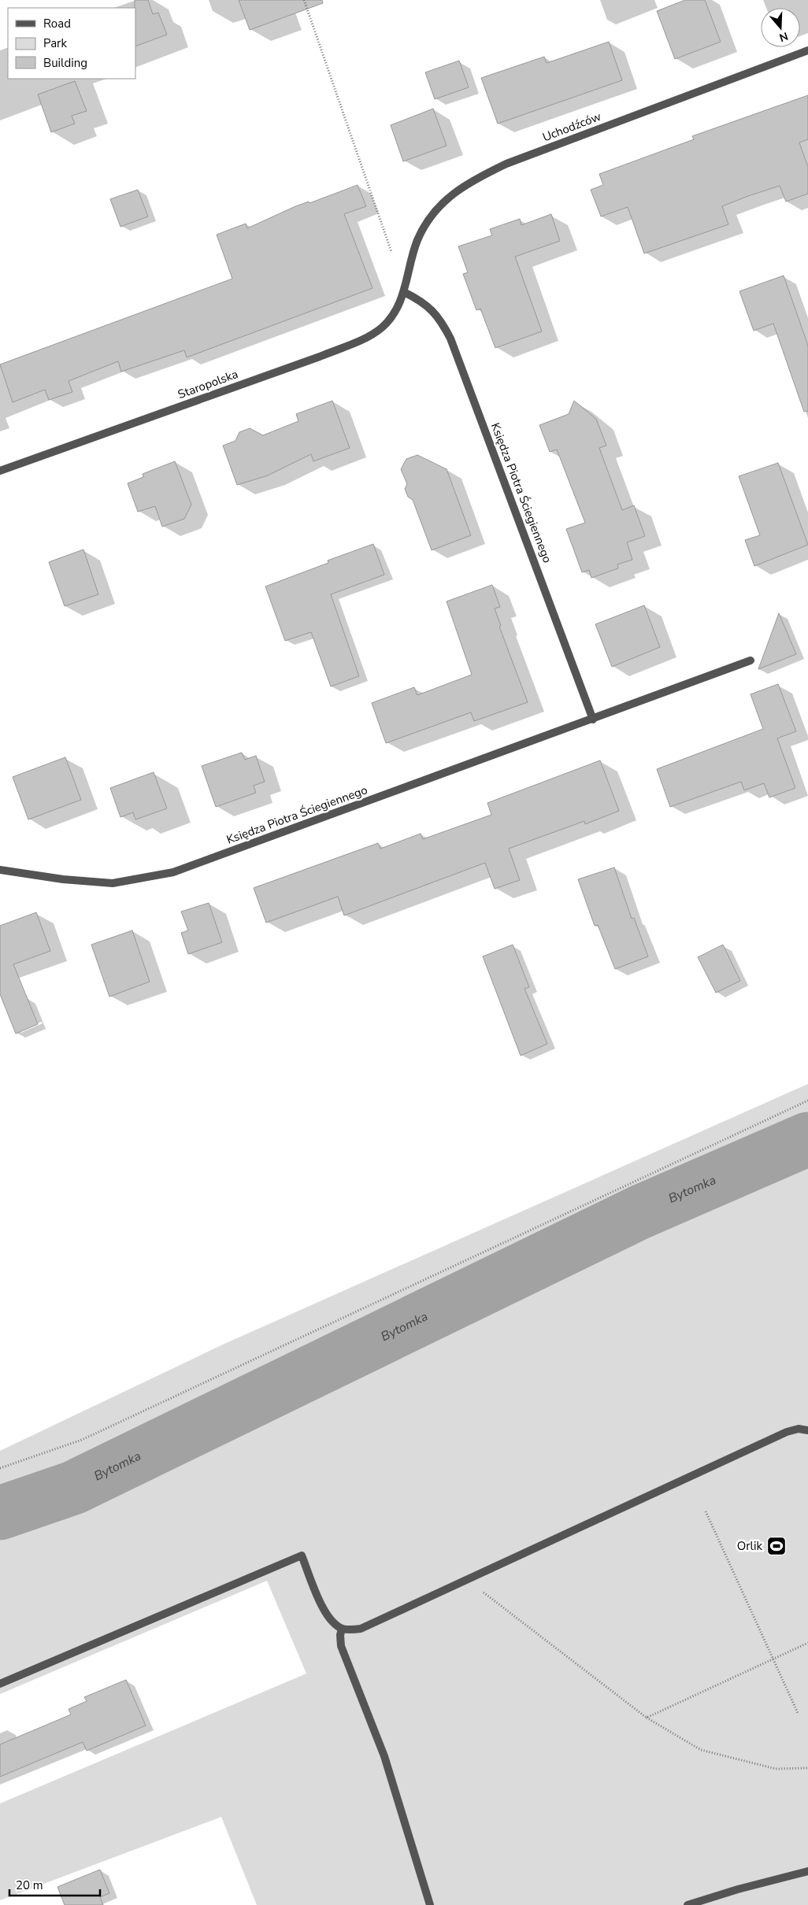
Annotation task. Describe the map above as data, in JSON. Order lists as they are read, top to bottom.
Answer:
{
  "streets": {
    "street": ["Uchodźców", "Staropolska", "Księdza Piotra Ściegiennego"]
  },
  "crossings": [
    ["Uchodźców", "Staropolska"],
    ["Uchodźców", "Księdza Piotra Ściegiennego"],
    ["Staropolska", "Księdza Piotra Ściegiennego"]
  ],
  "water": ["Bytomka"],
  "places": {
    "sports": ["Orlik"]
  },
  "legend": ["Road", "Park", "Building"],
  "scale_bar": "20 m",
  "north": "bottom"
}
